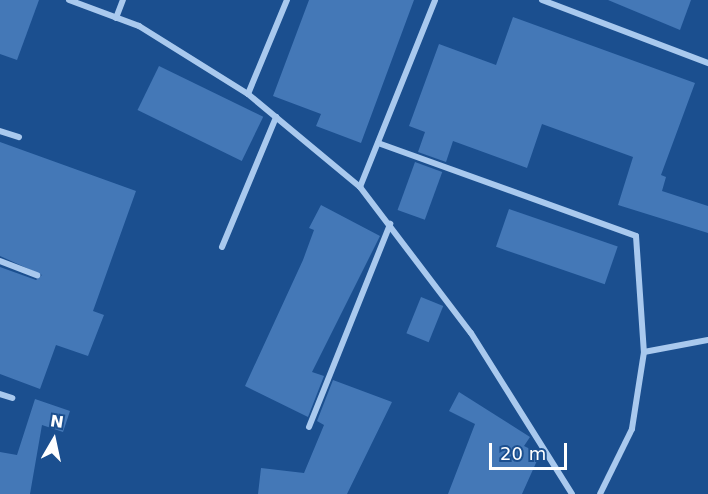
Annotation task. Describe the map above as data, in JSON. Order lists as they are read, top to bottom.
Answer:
{
  "scale_bar": "20 m",
  "north": "top"
}
